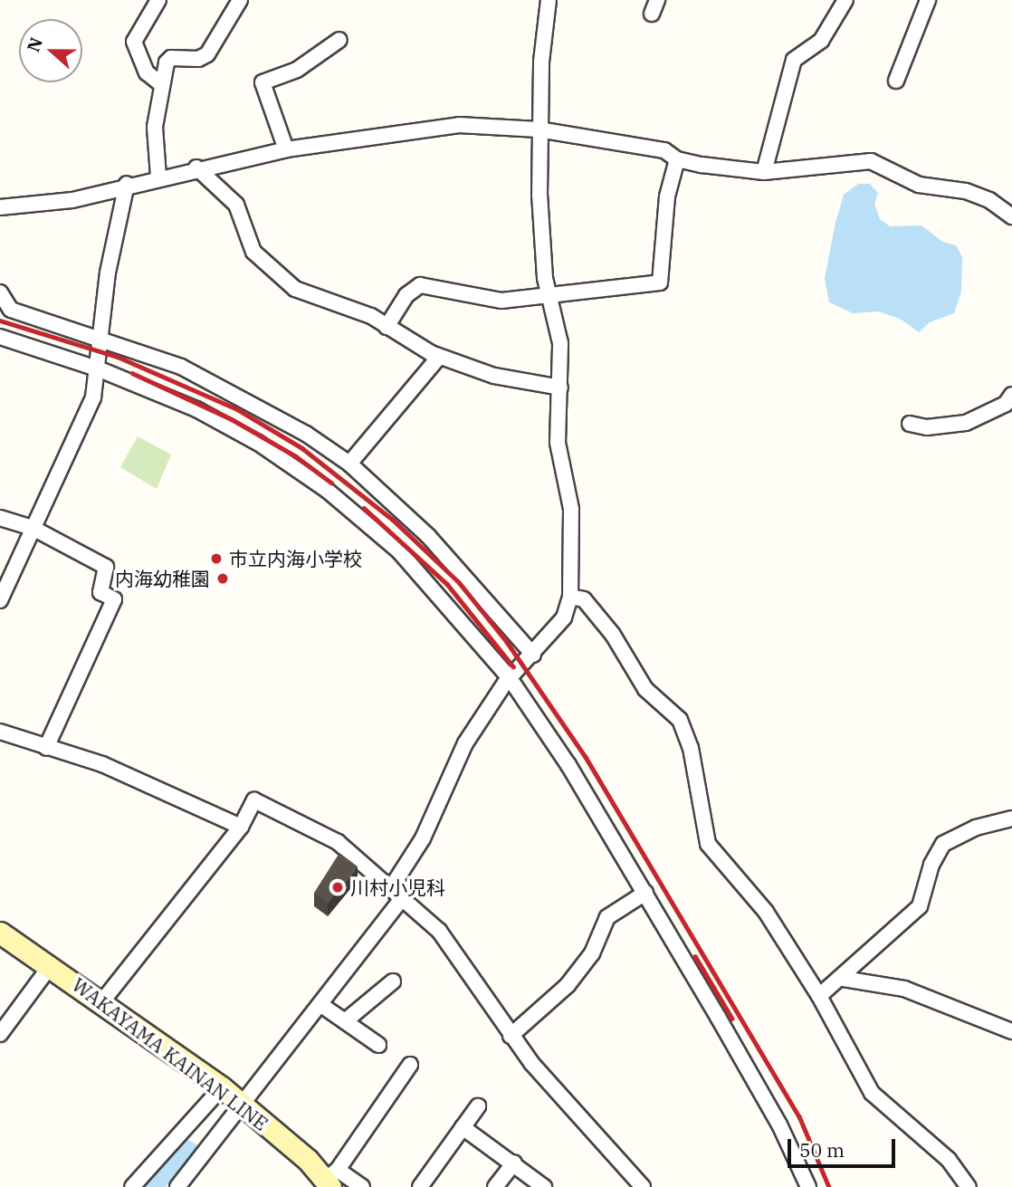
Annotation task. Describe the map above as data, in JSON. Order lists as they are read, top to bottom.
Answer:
{
  "streets": {
    "main road": ["WAKAYAMA KAINAN LINE"]
  },
  "places": ["市立内海小学校", "内海幼稚園", "川村小児科"],
  "scale_bar": "50 m",
  "north": "left"
}
